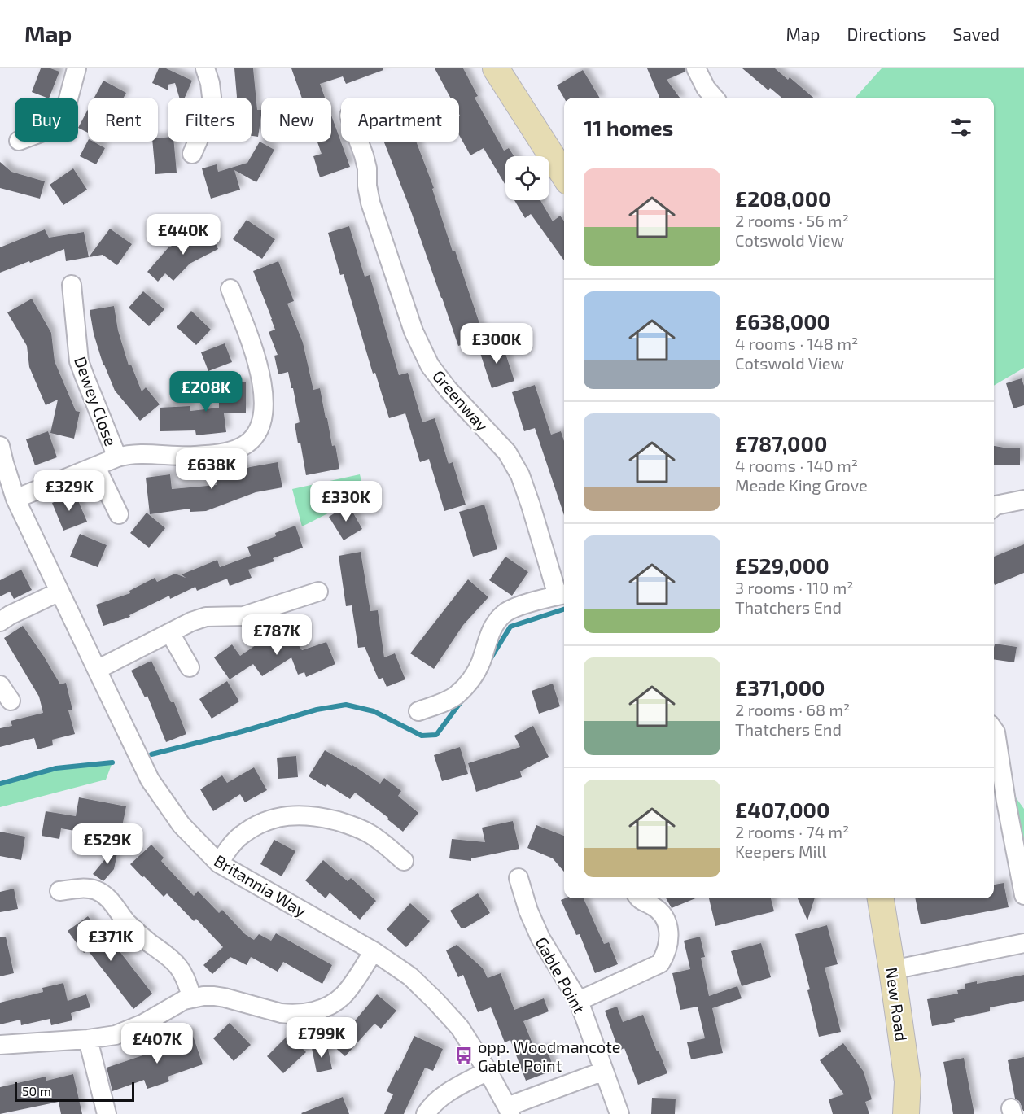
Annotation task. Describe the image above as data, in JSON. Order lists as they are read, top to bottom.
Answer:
{
  "streets": {
    "street": [
      "Greenway",
      "Dewey Close",
      "Britannia Way",
      "Gable Point",
      "New Road"
    ]
  },
  "places": {
    "bus stop": ["opp. Woodmancote Gable Point"]
  },
  "scale_bar": "50 m",
  "page": {
    "header": "Map",
    "nav": ["Map", "Directions", "Saved"],
    "chip": [
      "Buy",
      "Rent",
      "Filters",
      "New",
      "Apartment"
    ],
    "heading": "11 homes",
    "list": [
      {
        "name": "£208,000",
        "note": "2 rooms · 56 m² · Cotswold View"
      },
      {
        "name": "£638,000",
        "note": "4 rooms · 148 m² · Cotswold View"
      },
      {
        "name": "£787,000",
        "note": "4 rooms · 140 m² · Meade King Grove"
      },
      {
        "name": "£529,000",
        "note": "3 rooms · 110 m² · Thatchers End"
      },
      {
        "name": "£371,000",
        "note": "2 rooms · 68 m² · Thatchers End"
      },
      {
        "name": "£407,000",
        "note": "2 rooms · 74 m² · Keepers Mill"
      }
    ],
    "price": [
      "£440K",
      "£300K",
      "£208K",
      "£638K",
      "£329K",
      "£330K",
      "£787K",
      "£529K",
      "£371K",
      "£799K",
      "£407K"
    ],
    "scale": "50 m"
  }
}
